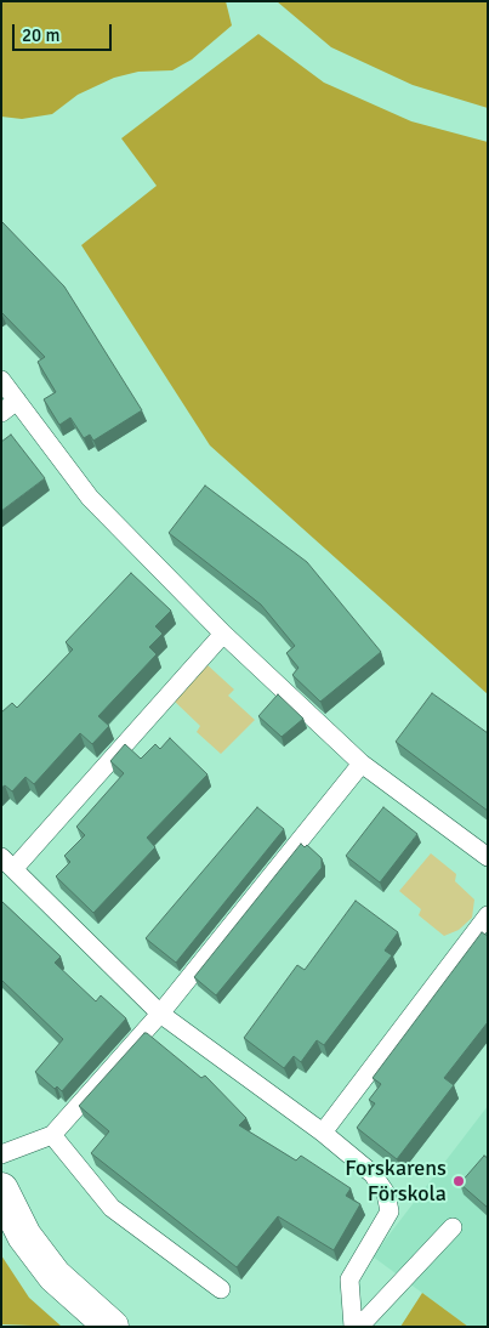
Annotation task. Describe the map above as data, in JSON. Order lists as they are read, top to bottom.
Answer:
{
  "places": ["Forskarens Förskola"],
  "scale_bar": "20 m"
}
